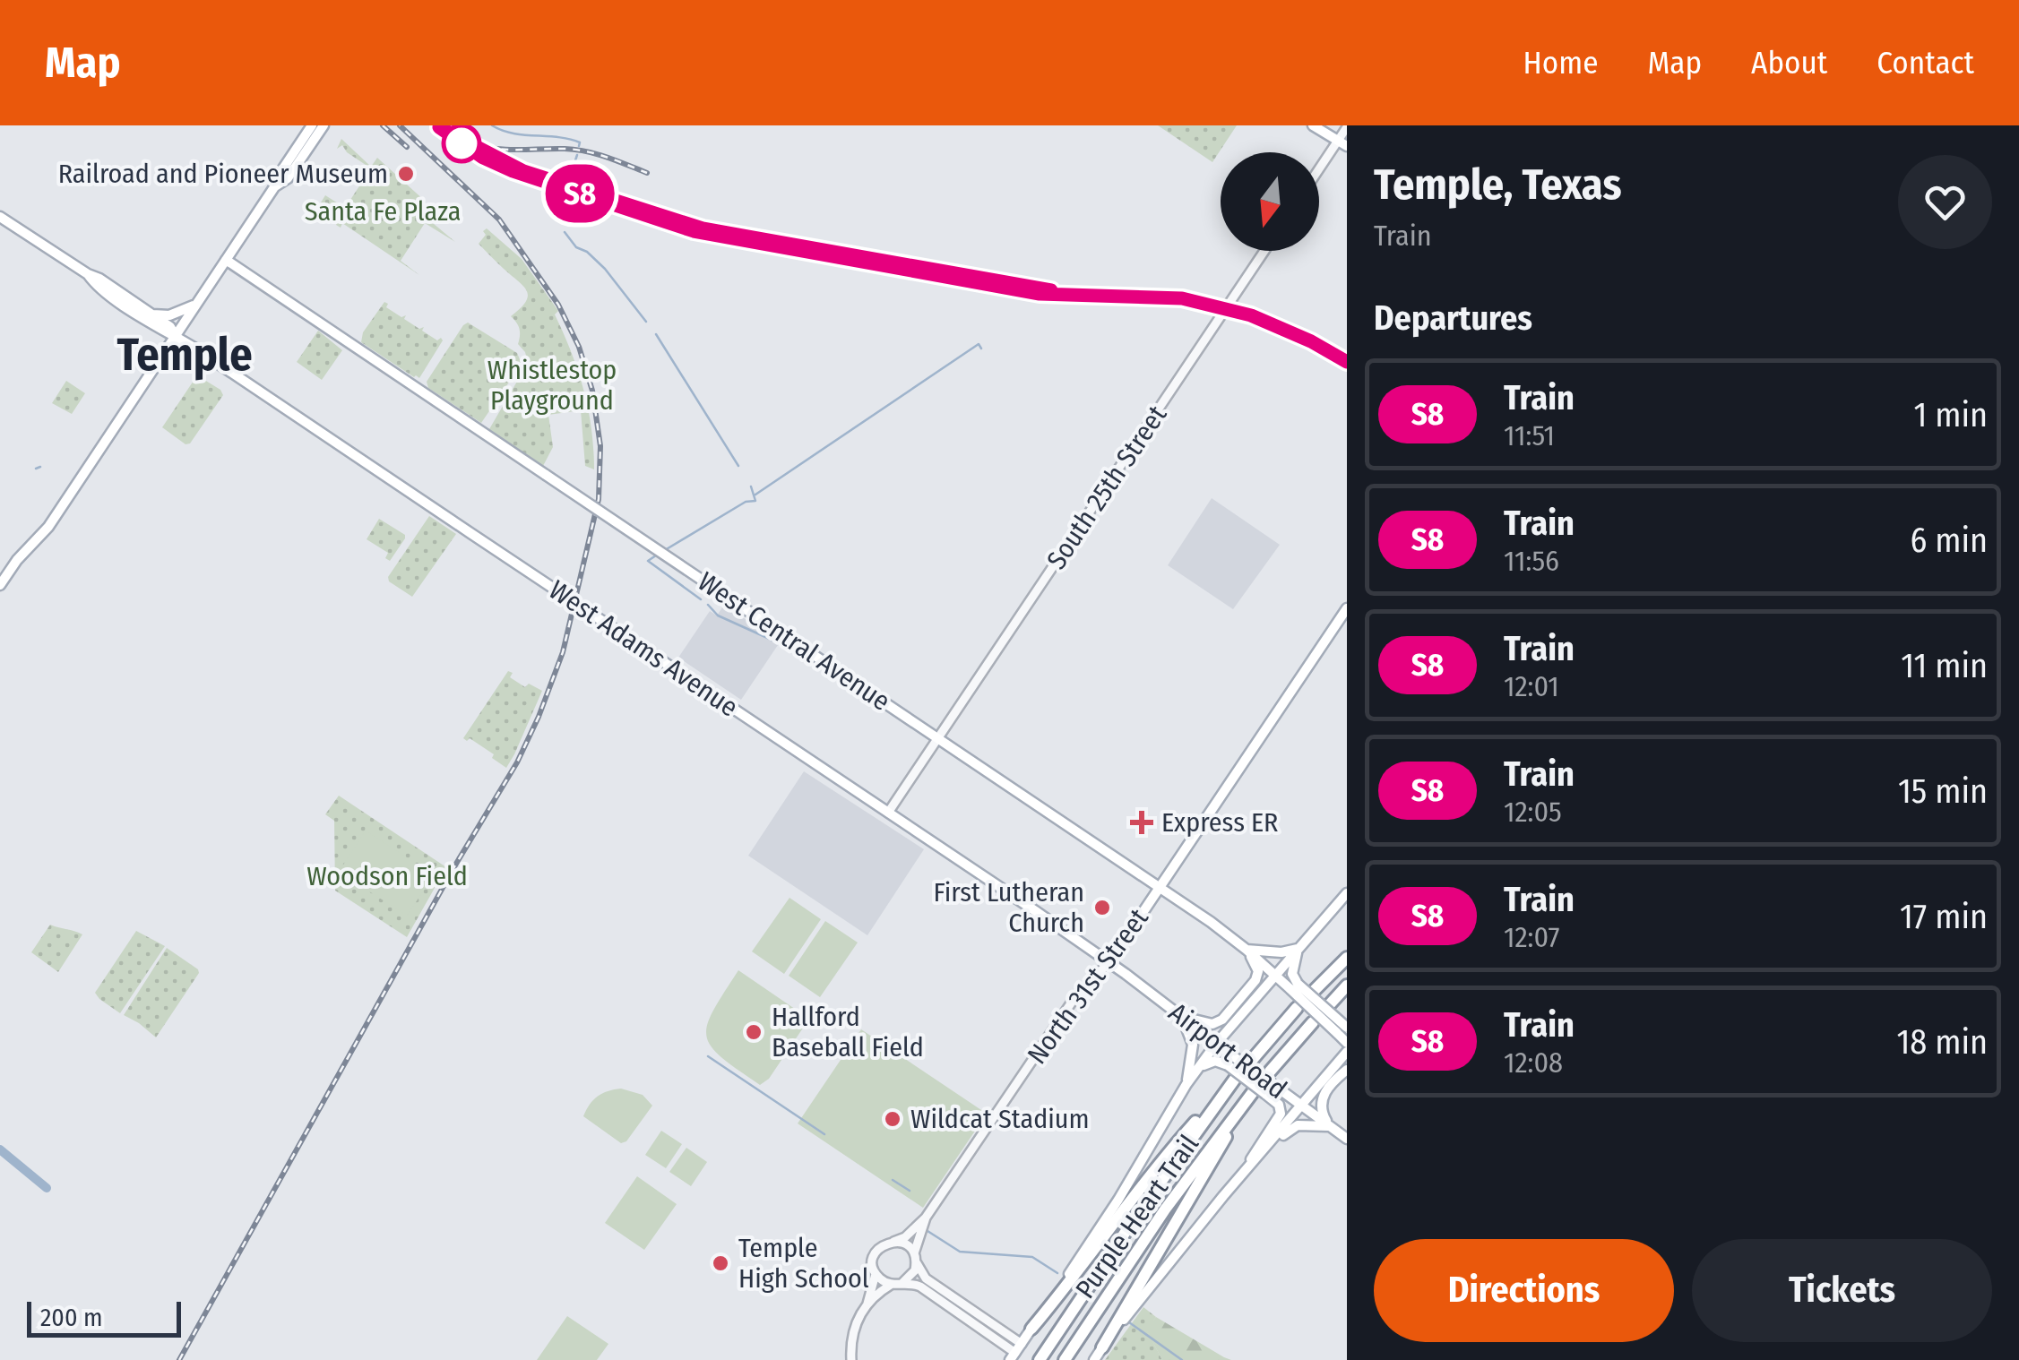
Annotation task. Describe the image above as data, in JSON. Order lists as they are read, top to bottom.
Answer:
{
  "streets": {
    "highway": ["Purple Heart Trail"],
    "main road": [
      "West Central Avenue",
      "West Adams Avenue",
      "North 31st Street",
      "Airport Road"
    ],
    "street": ["South 25th Street"]
  },
  "crossings": [
    ["South 25th Street", "West Central Avenue"],
    ["South 25th Street", "West Adams Avenue"],
    ["West Central Avenue", "North 31st Street"],
    ["West Adams Avenue", "North 31st Street"],
    ["West Adams Avenue", "Airport Road"],
    ["North 31st Street", "Airport Road"]
  ],
  "districts": ["Temple"],
  "parks": ["Santa Fe Plaza", "Whistlestop Playground", "Woodson Field"],
  "places": {
    "other": [
      "Railroad and Pioneer Museum",
      "First Lutheran Church",
      "Hallford Baseball Field",
      "Wildcat Stadium",
      "Temple High School"
    ],
    "health": ["Express ER"]
  },
  "scale_bar": "200 m",
  "north": "bottom",
  "page": {
    "header": "Map",
    "nav": [
      "Home",
      "Map",
      "About",
      "Contact"
    ],
    "on_map": "S8",
    "heading": [
      ["Temple, Texas", "Train"],
      "Departures"
    ],
    "list": [
      {
        "mark": "S8",
        "name": "Train",
        "note": "11:51",
        "value": "1 min"
      },
      {
        "mark": "S8",
        "name": "Train",
        "note": "11:56",
        "value": "6 min"
      },
      {
        "mark": "S8",
        "name": "Train",
        "note": "12:01",
        "value": "11 min"
      },
      {
        "mark": "S8",
        "name": "Train",
        "note": "12:05",
        "value": "15 min"
      },
      {
        "mark": "S8",
        "name": "Train",
        "note": "12:07",
        "value": "17 min"
      },
      {
        "mark": "S8",
        "name": "Train",
        "note": "12:08",
        "value": "18 min"
      }
    ],
    "buttons": ["Directions", "Tickets"],
    "scale": "200 m"
  }
}
